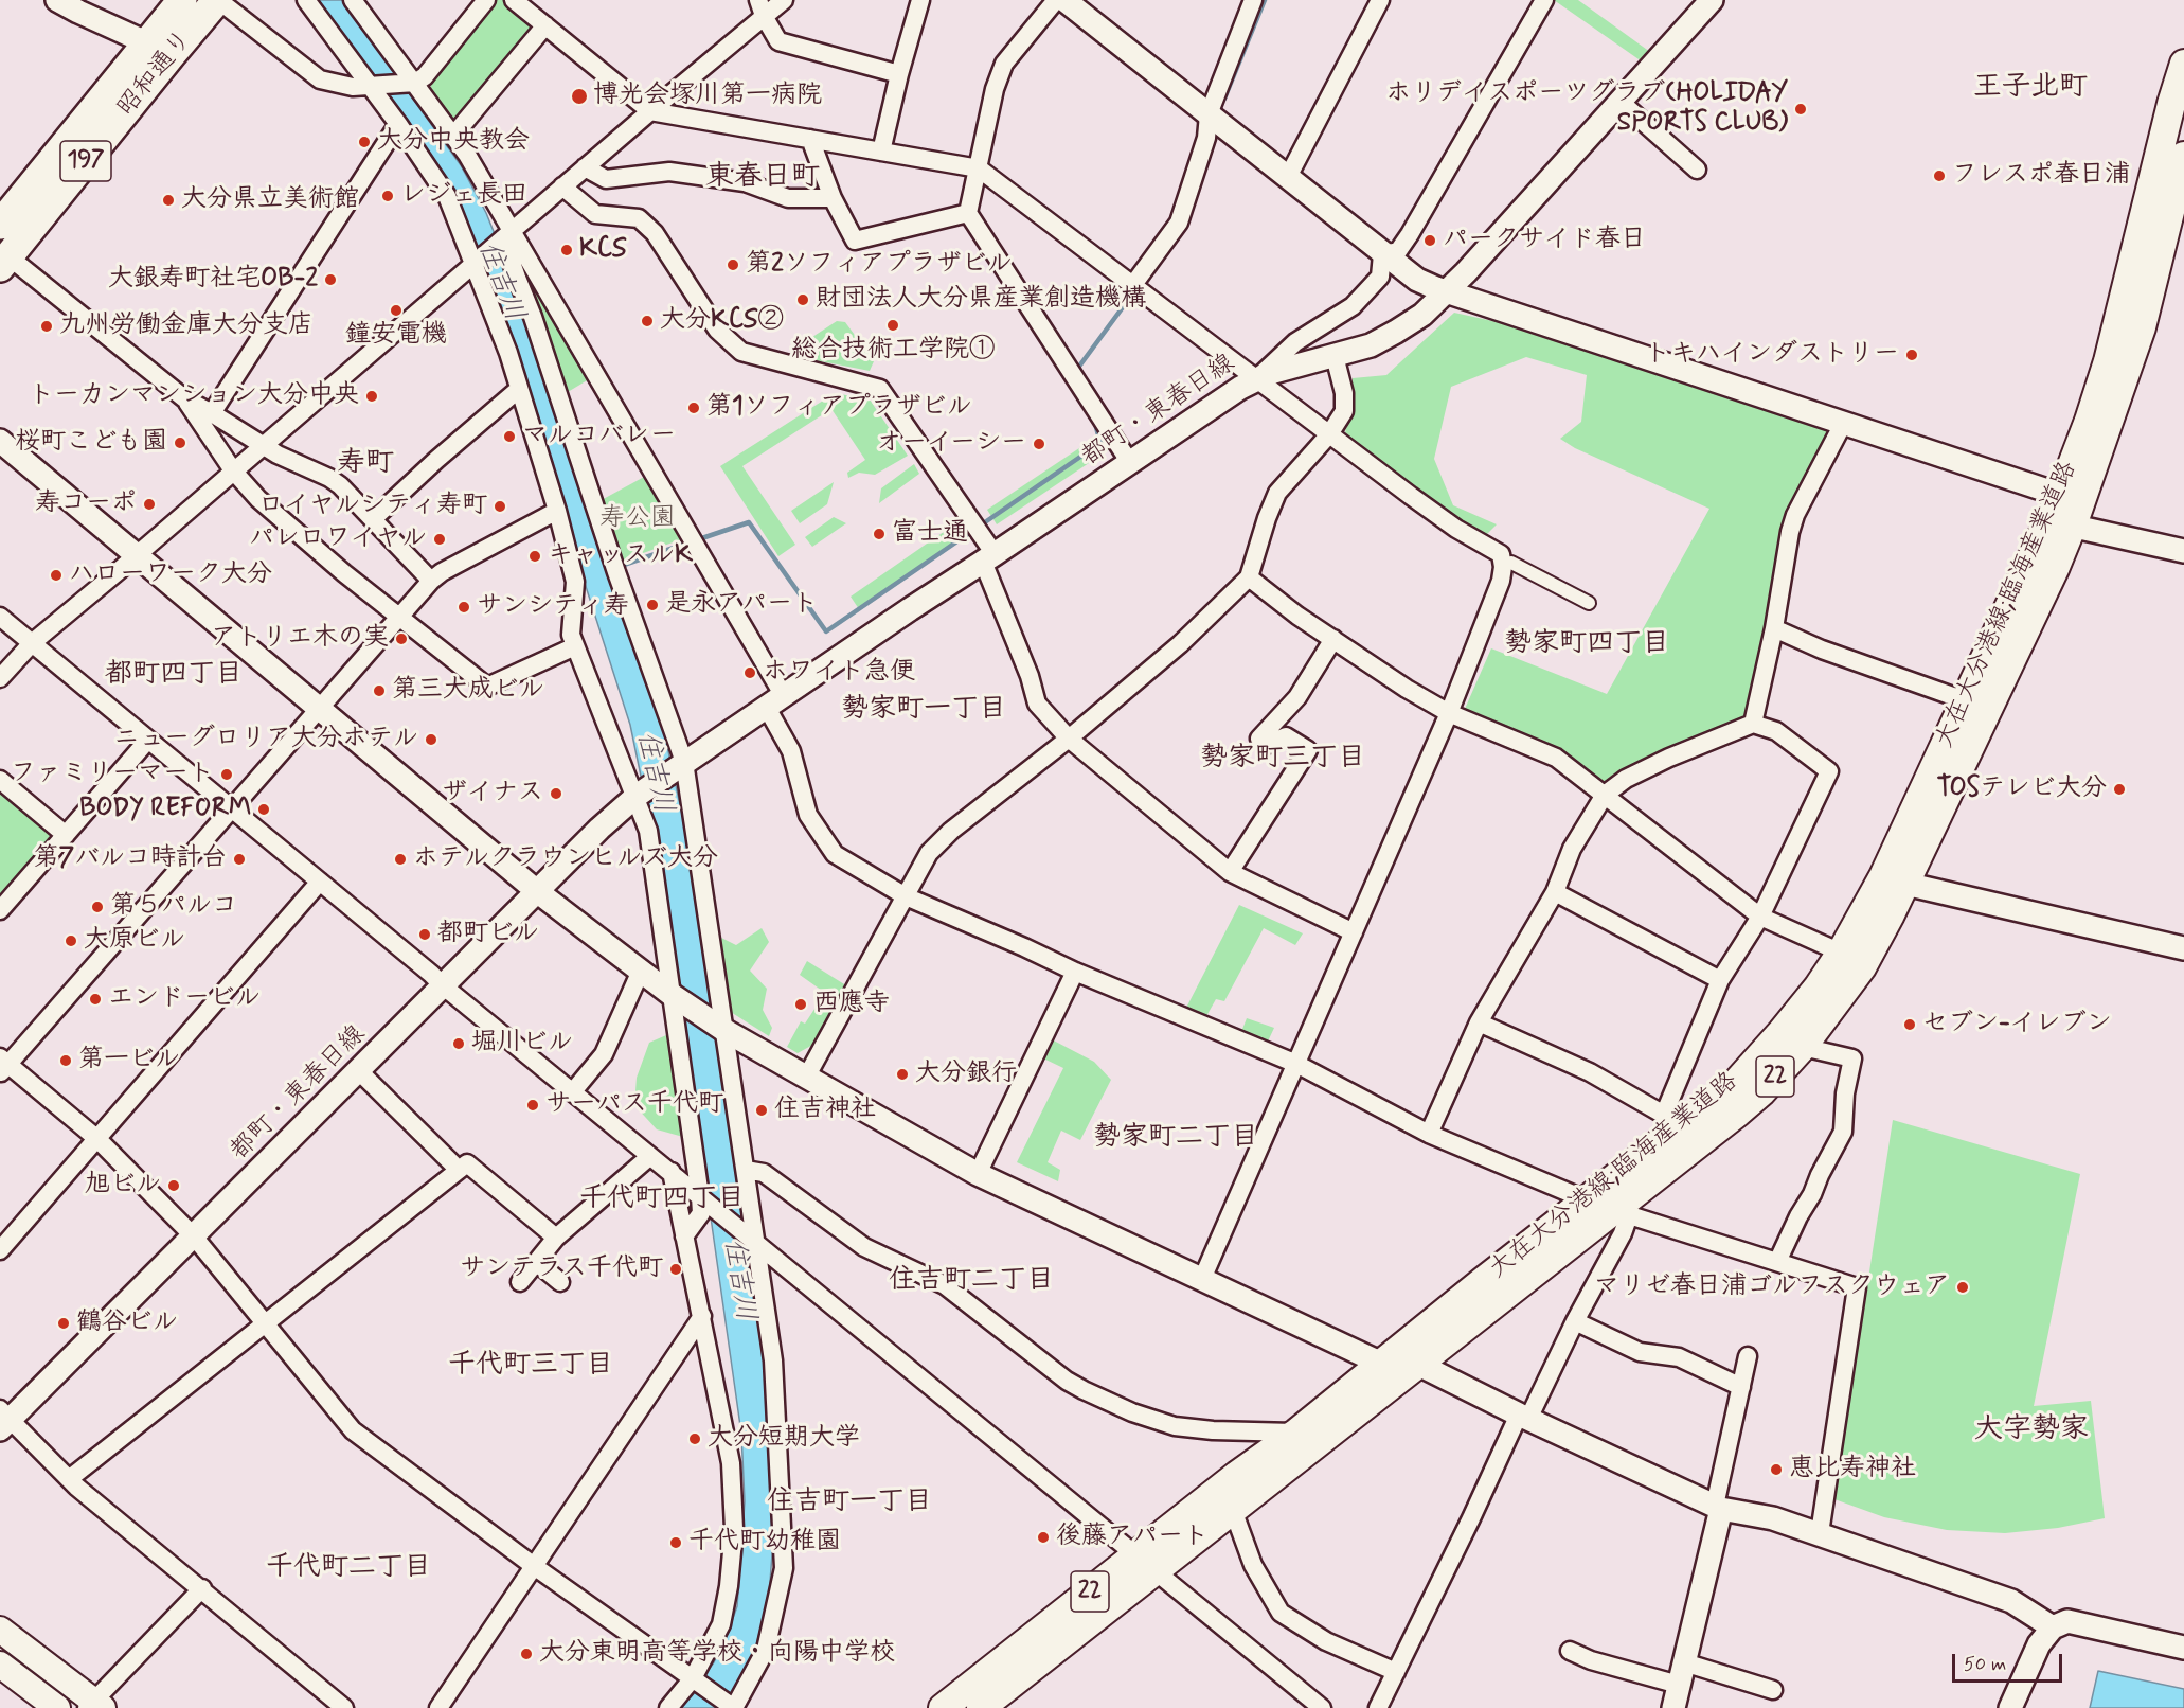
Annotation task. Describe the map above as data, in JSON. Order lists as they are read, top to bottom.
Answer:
{
  "streets": {
    "highway": ["昭和通り", "197"],
    "main road": ["大在大分港線;臨海産業道路", "22"],
    "street": ["都町・東春日線"]
  },
  "districts": [
    "王子北町",
    "東春日町",
    "寿町",
    "勢家町四丁目",
    "都町四丁目",
    "勢家町一丁目",
    "勢家町三丁目",
    "勢家町二丁目",
    "千代町四丁目",
    "住吉町二丁目",
    "千代町三丁目",
    "大字勢家",
    "住吉町一丁目",
    "千代町二丁目"
  ],
  "water": ["住吉川"],
  "parks": ["寿公園"],
  "places": [
    "博光会塚川第一病院",
    "ホリデイスポーツグラブ(HOLIDAY SPORTS CLUB)",
    "大分中央教会",
    "フレスポ春日浦",
    "レジェ長田",
    "大分県立美術館",
    "パークサイド春日",
    "KCS",
    "第2ソフィアプラザビル",
    "大銀寿町社宅OB-2",
    "財団法人大分県産業創造機構",
    "鐘安電機",
    "大分KCS②",
    "総合技術工学院①",
    "九州労働金庫大分支店",
    "トキハインダストリー",
    "トーカンマンション大分中央",
    "第1ソフィアプラザビル",
    "マルコバレー",
    "桜町こども園",
    "オーイーシー",
    "寿コーポ",
    "ロイヤルシティ寿町",
    "富士通",
    "パレロワイヤル",
    "キャッスルK",
    "ハローワーク大分",
    "是永アパート",
    "サンシティ寿",
    "アトリエ木の実",
    "ホワイト急便",
    "第三大成ビル",
    "ニューグロリア大分ホテル",
    "ファミリーマート",
    "TOSテレビ大分",
    "ザイナス",
    "BODY REFORM",
    "第7バルコ時計台",
    "ホテルクラウンヒルズ大分",
    "第５パルコ",
    "都町ビル",
    "大原ビル",
    "エンドービル",
    "西應寺",
    "セブン-イレブン",
    "堀川ビル",
    "第一ビル",
    "大分銀行",
    "サーパス千代町",
    "住吉神社",
    "旭ビル",
    "サンテラス千代町",
    "マリゼ春日浦ゴルフスクウェア",
    "鶴谷ビル",
    "大分短期大学",
    "恵比寿神社",
    "後藤アパート",
    "千代町幼稚園",
    "大分東明高等学校・向陽中学校"
  ],
  "scale_bar": "50 m"
}
